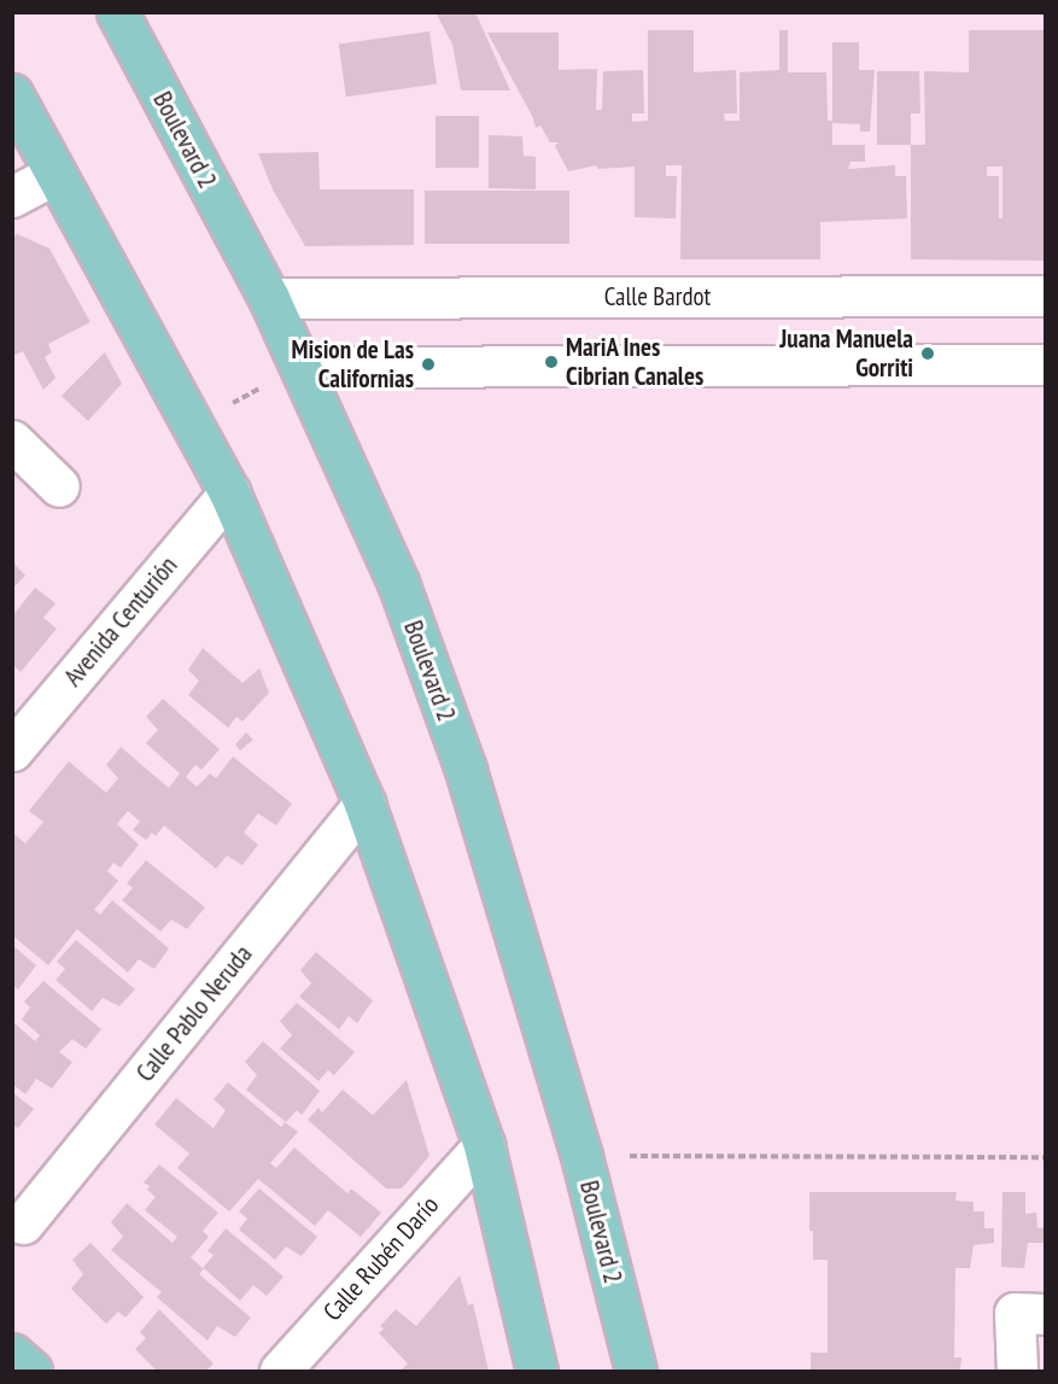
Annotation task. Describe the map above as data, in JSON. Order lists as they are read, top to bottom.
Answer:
{
  "streets": {
    "main road": ["Boulevard 2"],
    "street": [
      "Calle Bardot",
      "Avenida Centurión",
      "Calle Pablo Neruda",
      "Calle Rubén Darío"
    ]
  },
  "crossings": [
    ["Boulevard 2", "Calle Bardot"]
  ],
  "places": ["Juana Manuela Gorriti", "MariA Ines Cibrian Canales", "Mision de Las Californias"]
}
